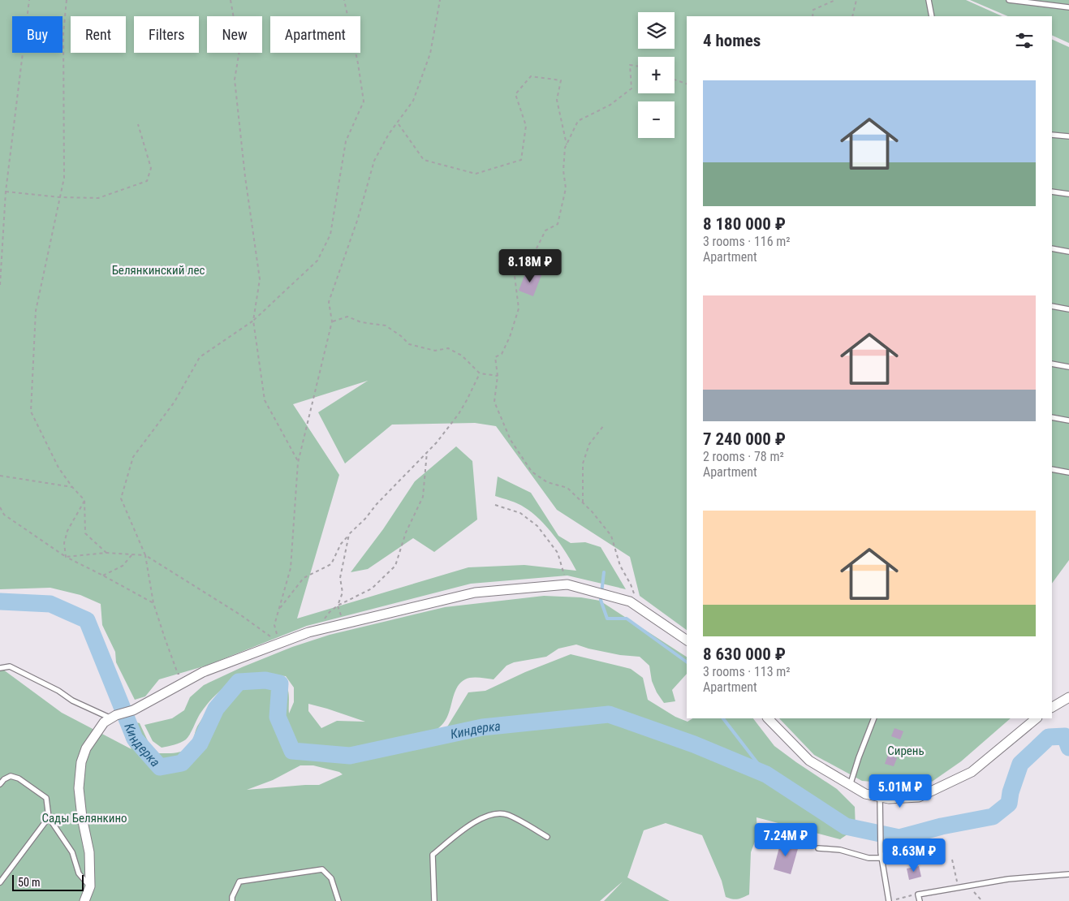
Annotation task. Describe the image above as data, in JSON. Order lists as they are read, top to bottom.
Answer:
{
  "water": ["Киндерка"],
  "parks": ["Белянкинский лес", "Сирень", "Сады Белянкино"],
  "scale_bar": "50 m",
  "page": {
    "map_buttons": ["+", "−"],
    "chip": [
      "Buy",
      "Rent",
      "Filters",
      "New",
      "Apartment"
    ],
    "heading": "4 homes",
    "list": [
      {
        "name": "8 180 000 ₽",
        "note": "3 rooms · 116 m² · Apartment"
      },
      {
        "name": "7 240 000 ₽",
        "note": "2 rooms · 78 m² · Apartment"
      },
      {
        "name": "8 630 000 ₽",
        "note": "3 rooms · 113 m² · Apartment"
      }
    ],
    "price": [
      "8.18M ₽",
      "5.01M ₽",
      "7.24M ₽",
      "8.63M ₽"
    ],
    "scale": "50 m"
  }
}
